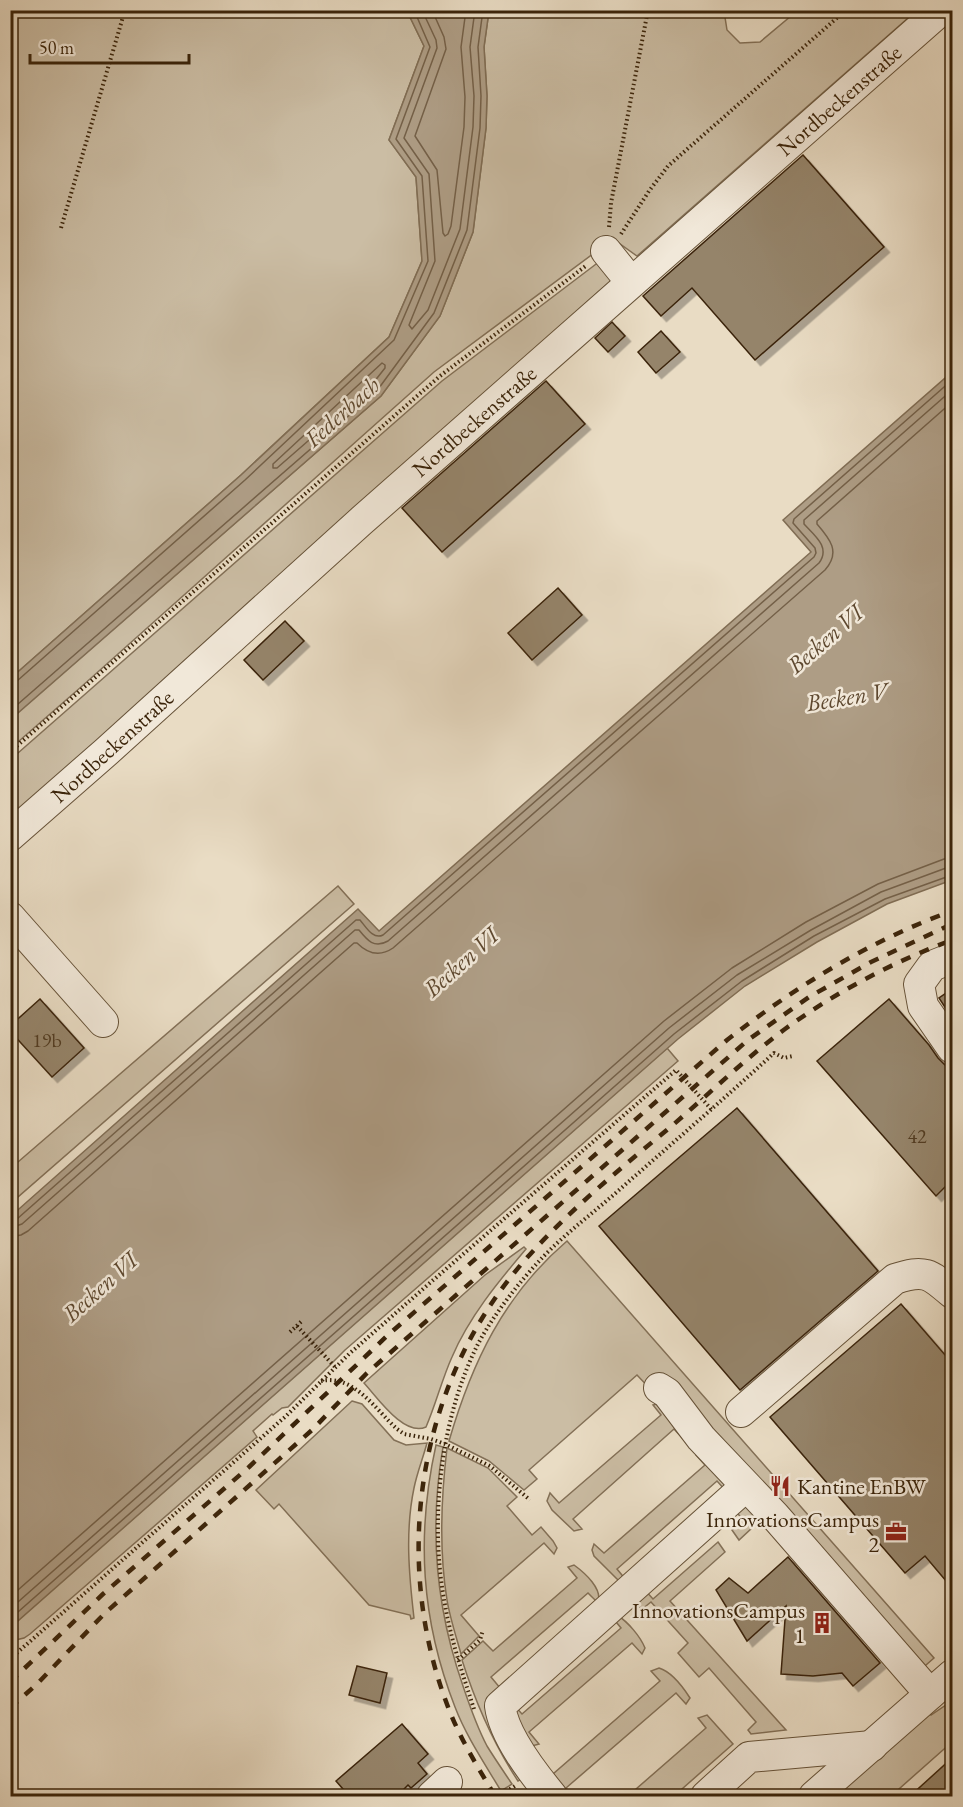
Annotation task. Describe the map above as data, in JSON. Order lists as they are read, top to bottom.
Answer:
{
  "streets": {
    "street": ["Nordbeckenstraße"]
  },
  "water": ["Federbach", "Becken VI", "Becken V"],
  "places": {
    "restaurant": ["Kantine EnBW"],
    "office": ["InnovationsCampus 2"],
    "building": ["InnovationsCampus 1"]
  },
  "house_numbers": ["19b", "42"],
  "scale_bar": "50 m"
}
